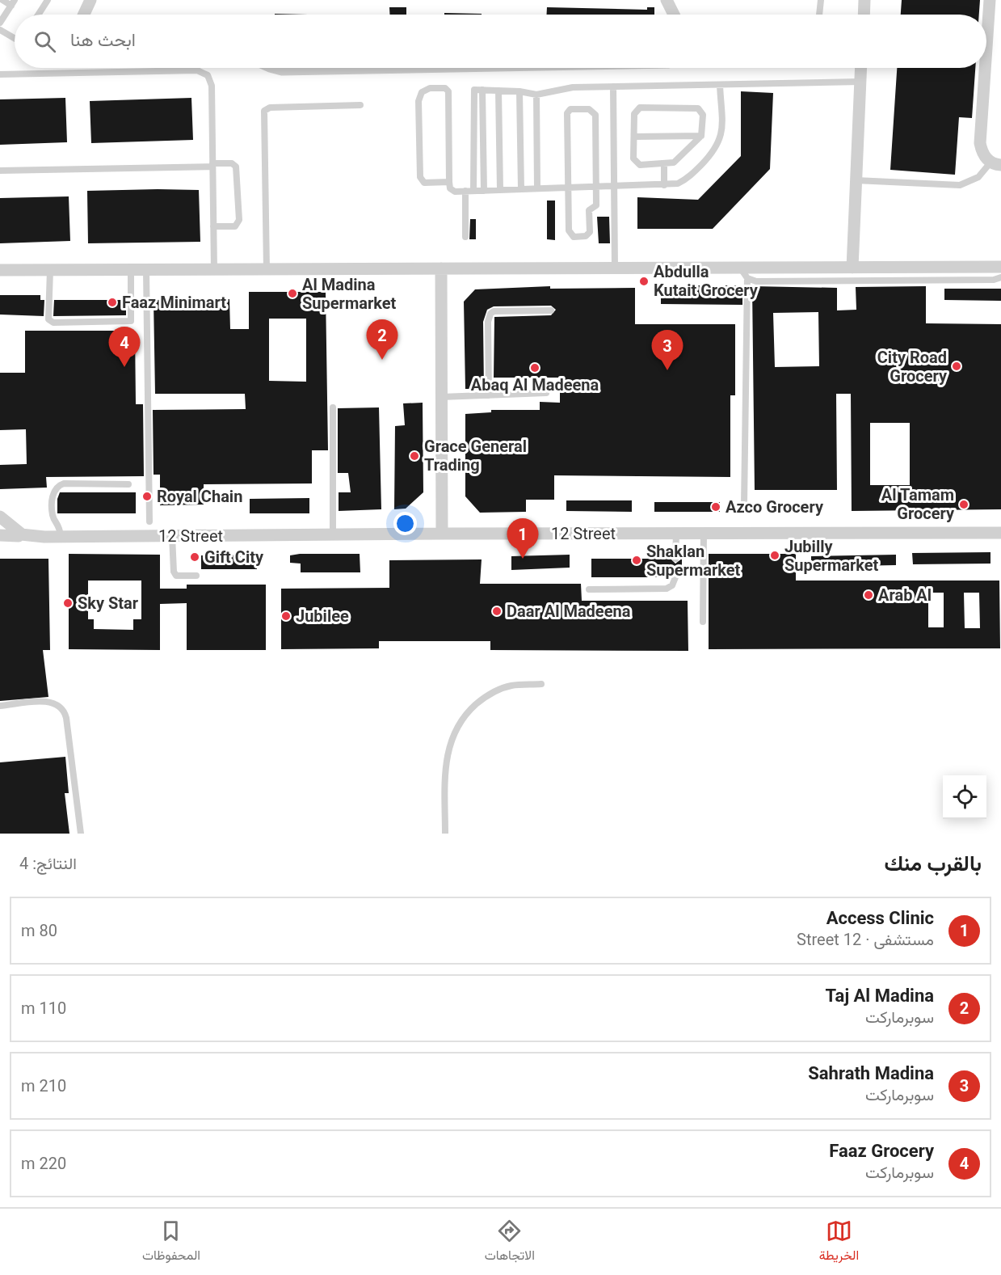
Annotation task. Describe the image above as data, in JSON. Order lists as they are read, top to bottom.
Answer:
{
  "streets": {
    "street": ["12 Street"]
  },
  "places": [
    "Abdulla Kutait Grocery",
    "Al Madina Supermarket",
    "Faaz Minimart",
    "City Road Grocery",
    "Abaq Al Madeena",
    "Grace General Trading",
    "Royal Chain",
    "Al Tamam Grocery",
    "Azco Grocery",
    "Jubilly Supermarket",
    "Gift City",
    "Shaklan Supermarket",
    "Arab Al",
    "Sky Star",
    "Daar Al Madeena",
    "Jubilee"
  ],
  "page": {
    "search": "ابحث هنا",
    "pins": [
      "2",
      "4",
      "3",
      "1"
    ],
    "heading": ["بالقرب منك", "النتائج: 4"],
    "list": [
      {
        "mark": "1",
        "name": "Access Clinic",
        "note": "مستشفى · 12 Street",
        "value": "80 m"
      },
      {
        "mark": "2",
        "name": "Taj Al Madina",
        "note": "سوبرماركت",
        "value": "110 m"
      },
      {
        "mark": "3",
        "name": "Sahrath Madina",
        "note": "سوبرماركت",
        "value": "210 m"
      },
      {
        "mark": "4",
        "name": "Faaz Grocery",
        "note": "سوبرماركت",
        "value": "220 m"
      }
    ],
    "nav": ["الخريطة", "الاتجاهات", "المحفوظات"]
  }
}
